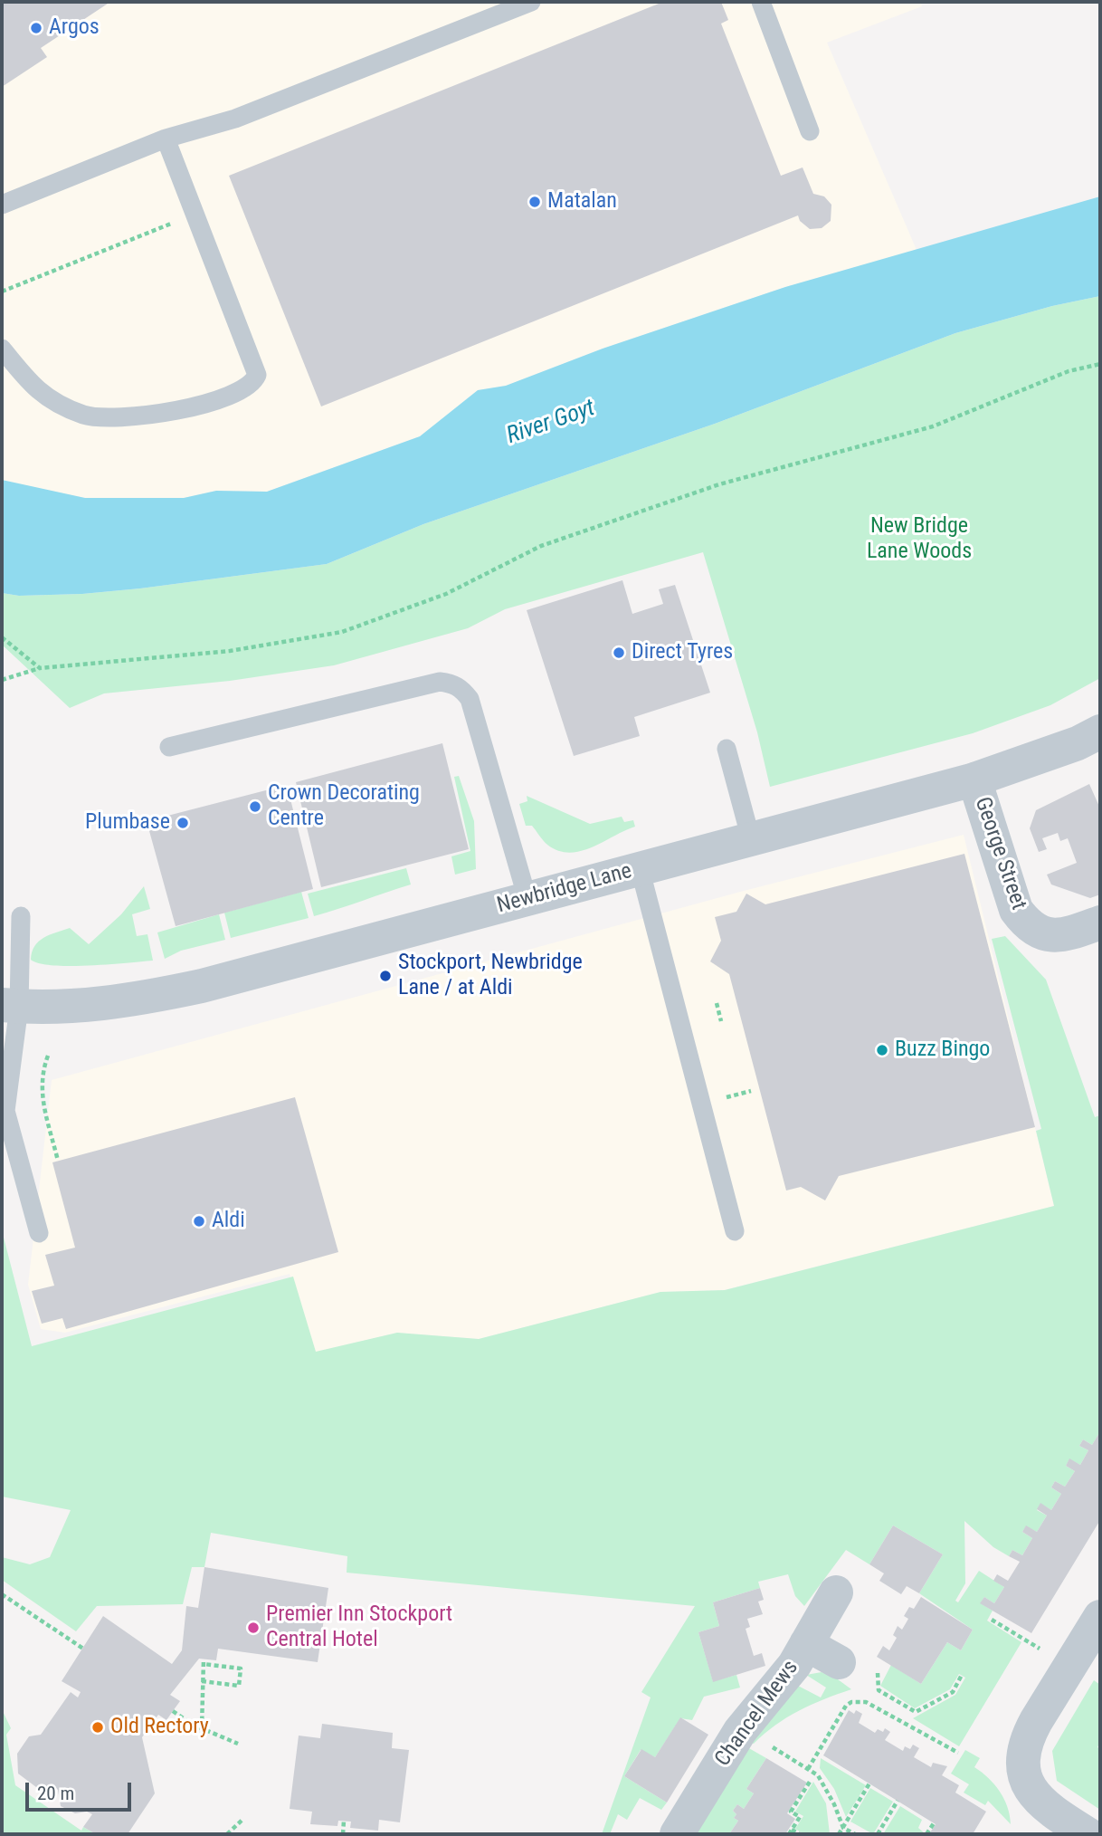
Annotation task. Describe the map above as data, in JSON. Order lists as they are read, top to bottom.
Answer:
{
  "streets": {
    "street": ["George Street", "Newbridge Lane", "Chancel Mews"]
  },
  "crossings": [
    ["George Street", "Newbridge Lane"]
  ],
  "water": ["River Goyt"],
  "parks": ["New Bridge Lane Woods"],
  "places": [
    "Argos",
    "Matalan",
    "Direct Tyres",
    "Crown Decorating Centre",
    "Plumbase",
    "Stockport, Newbridge Lane / at Aldi",
    "Buzz Bingo",
    "Aldi",
    "Premier Inn Stockport Central Hotel",
    "Old Rectory"
  ],
  "scale_bar": "20 m"
}
